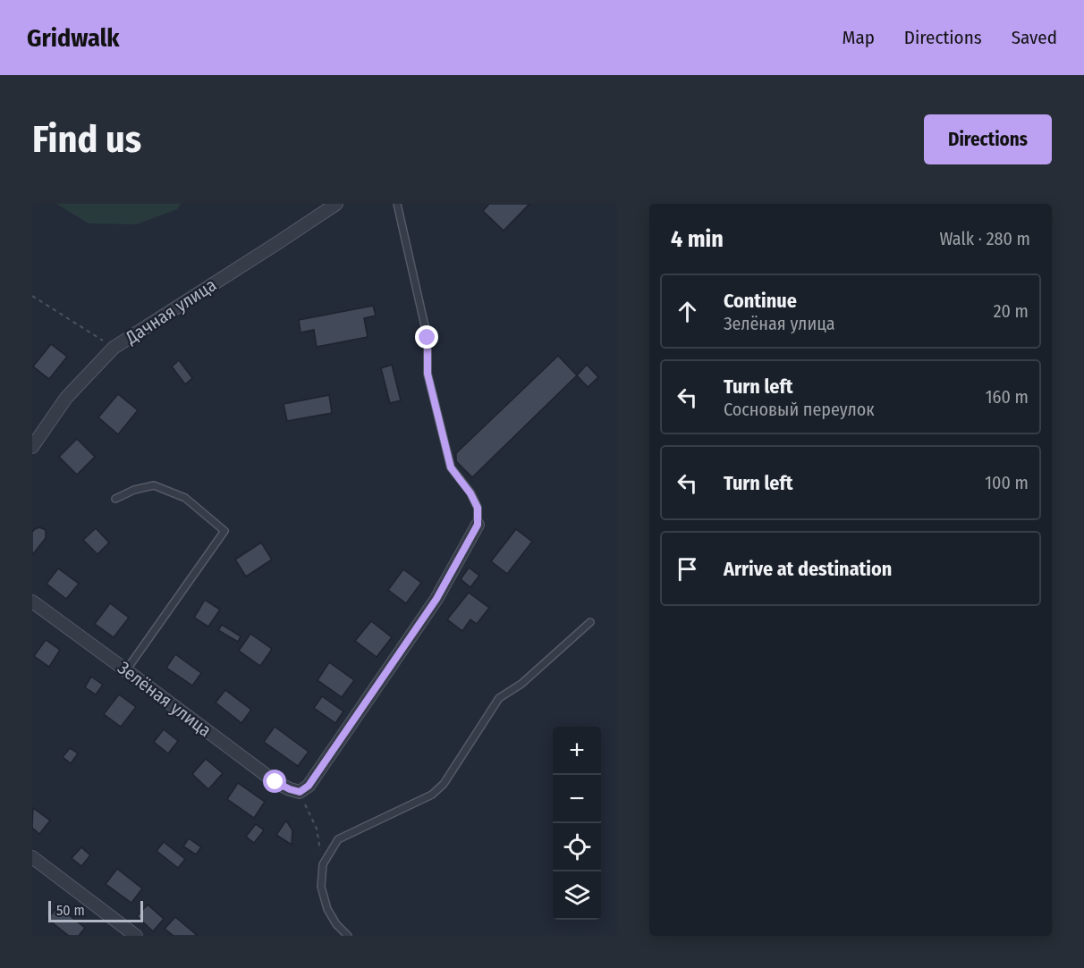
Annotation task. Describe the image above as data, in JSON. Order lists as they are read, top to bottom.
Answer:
{
  "streets": {
    "street": ["Дачная улица", "Зелёная улица"]
  },
  "scale_bar": "50 m",
  "page": {
    "header": "Gridwalk",
    "nav": ["Map", "Directions", "Saved"],
    "buttons": "Directions",
    "title": "Find us",
    "heading": ["4 min", "Walk · 280 m"],
    "list": [
      ["Continue", "Зелёная улица", "20 m"],
      ["Turn left", "Сосновый переулок", "160 m"],
      ["Turn left", "100 m"],
      "Arrive at destination"
    ],
    "map_buttons": ["+", "−"],
    "scale": "50 m"
  }
}
